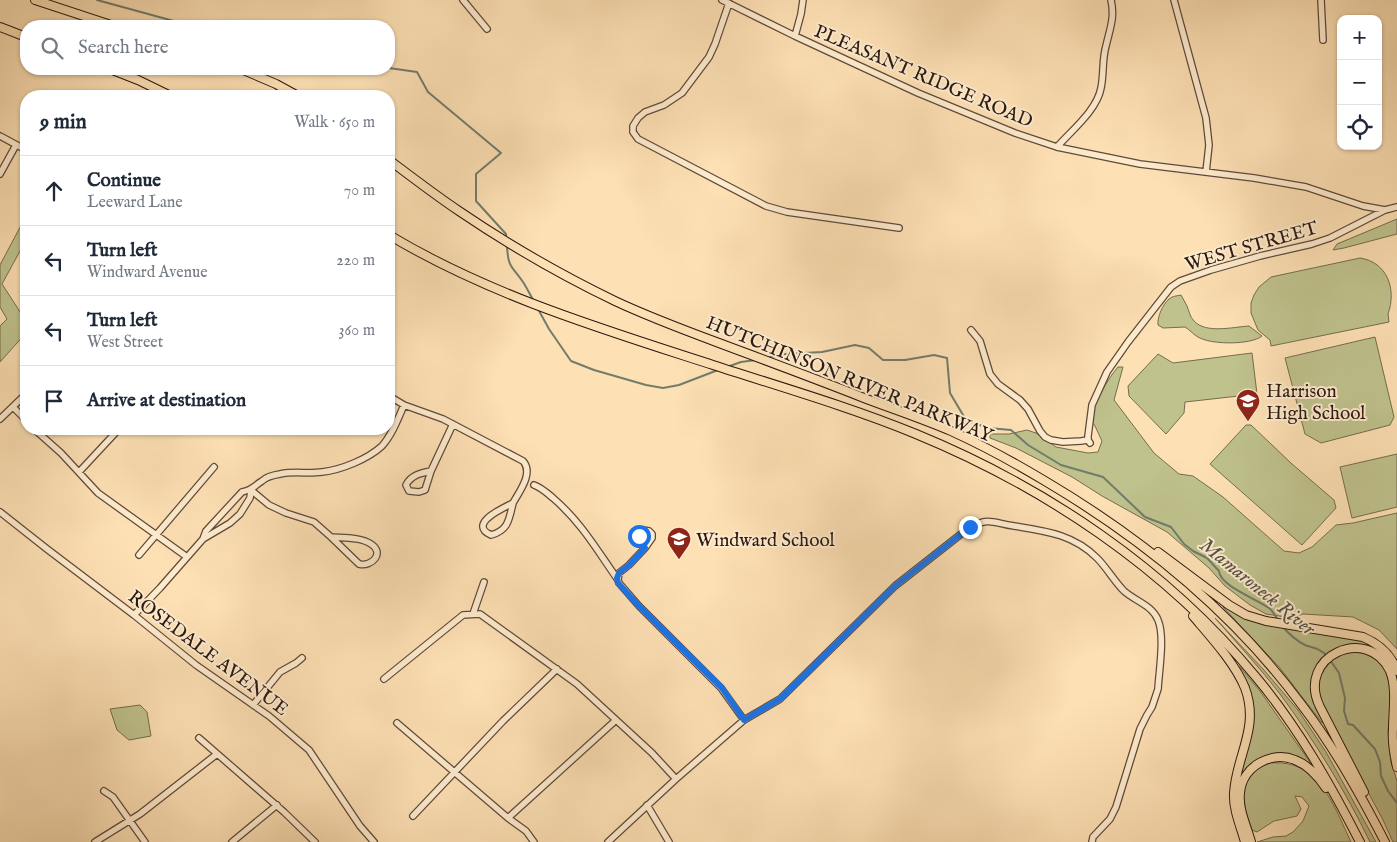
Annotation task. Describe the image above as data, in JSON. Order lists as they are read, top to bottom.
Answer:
{
  "streets": {
    "highway": ["HUTCHINSON RIVER PARKWAY"],
    "street": ["PLEASANT RIDGE ROAD", "WEST STREET", "ROSEDALE AVENUE"]
  },
  "crossings": [
    ["PLEASANT RIDGE ROAD", "WEST STREET"]
  ],
  "water": ["Mamaroneck River"],
  "places": {
    "school or university": ["Harrison High School", "Windward School"]
  },
  "page": {
    "map_buttons": ["+", "−"],
    "search": "Search here",
    "heading": ["9 min", "Walk · 650 m"],
    "list": [
      ["Continue", "Leeward Lane", "70 m"],
      ["Turn left", "Windward Avenue", "220 m"],
      ["Turn left", "West Street", "360 m"],
      "Arrive at destination"
    ]
  }
}
